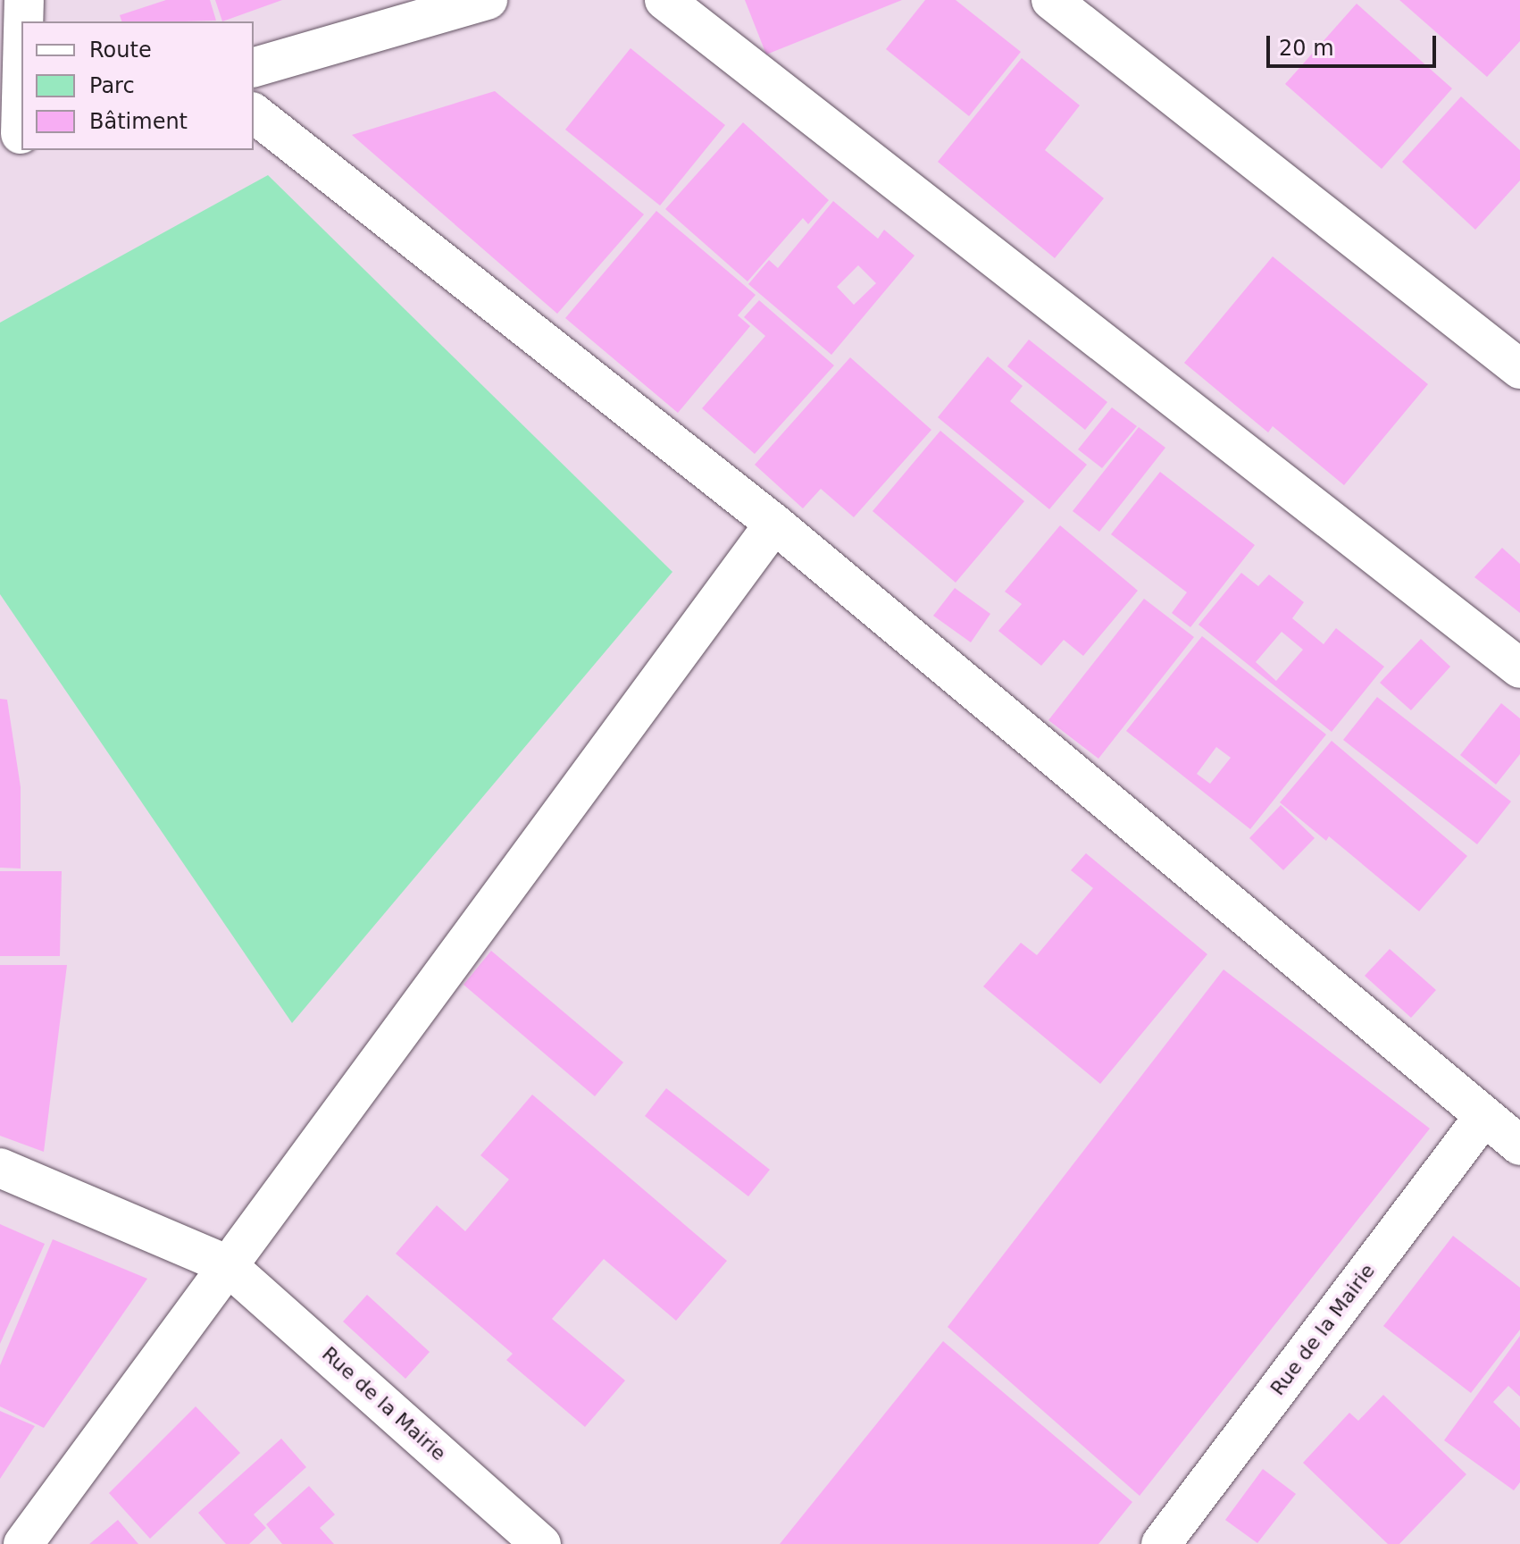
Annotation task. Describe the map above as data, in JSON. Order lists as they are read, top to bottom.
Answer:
{
  "streets": {
    "street": ["Rue de la Mairie"]
  },
  "legend": ["Route", "Parc", "Bâtiment"],
  "scale_bar": "20 m"
}
